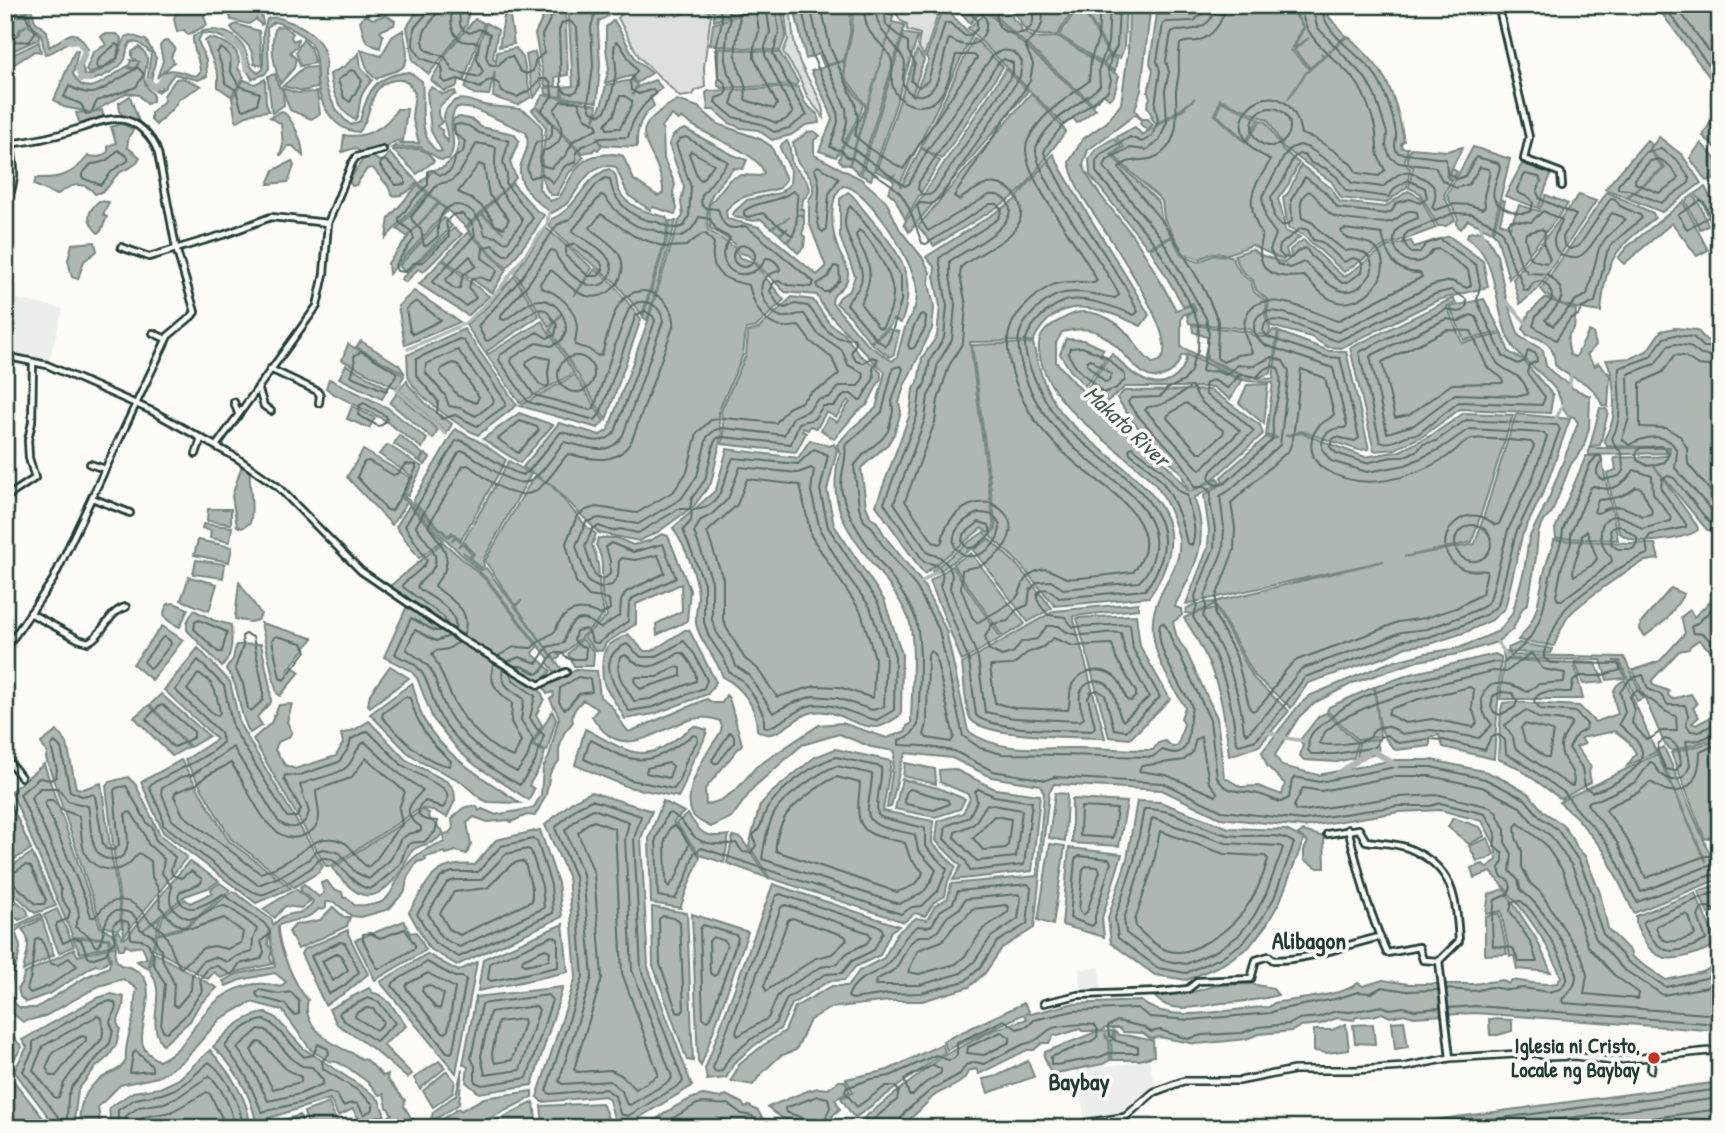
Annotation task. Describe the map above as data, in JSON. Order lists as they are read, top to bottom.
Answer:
{
  "districts": ["Alibagon", "Baybay"],
  "water": ["Makato River"],
  "places": ["Iglesia ni Cristo, Locale ng Baybay"]
}
